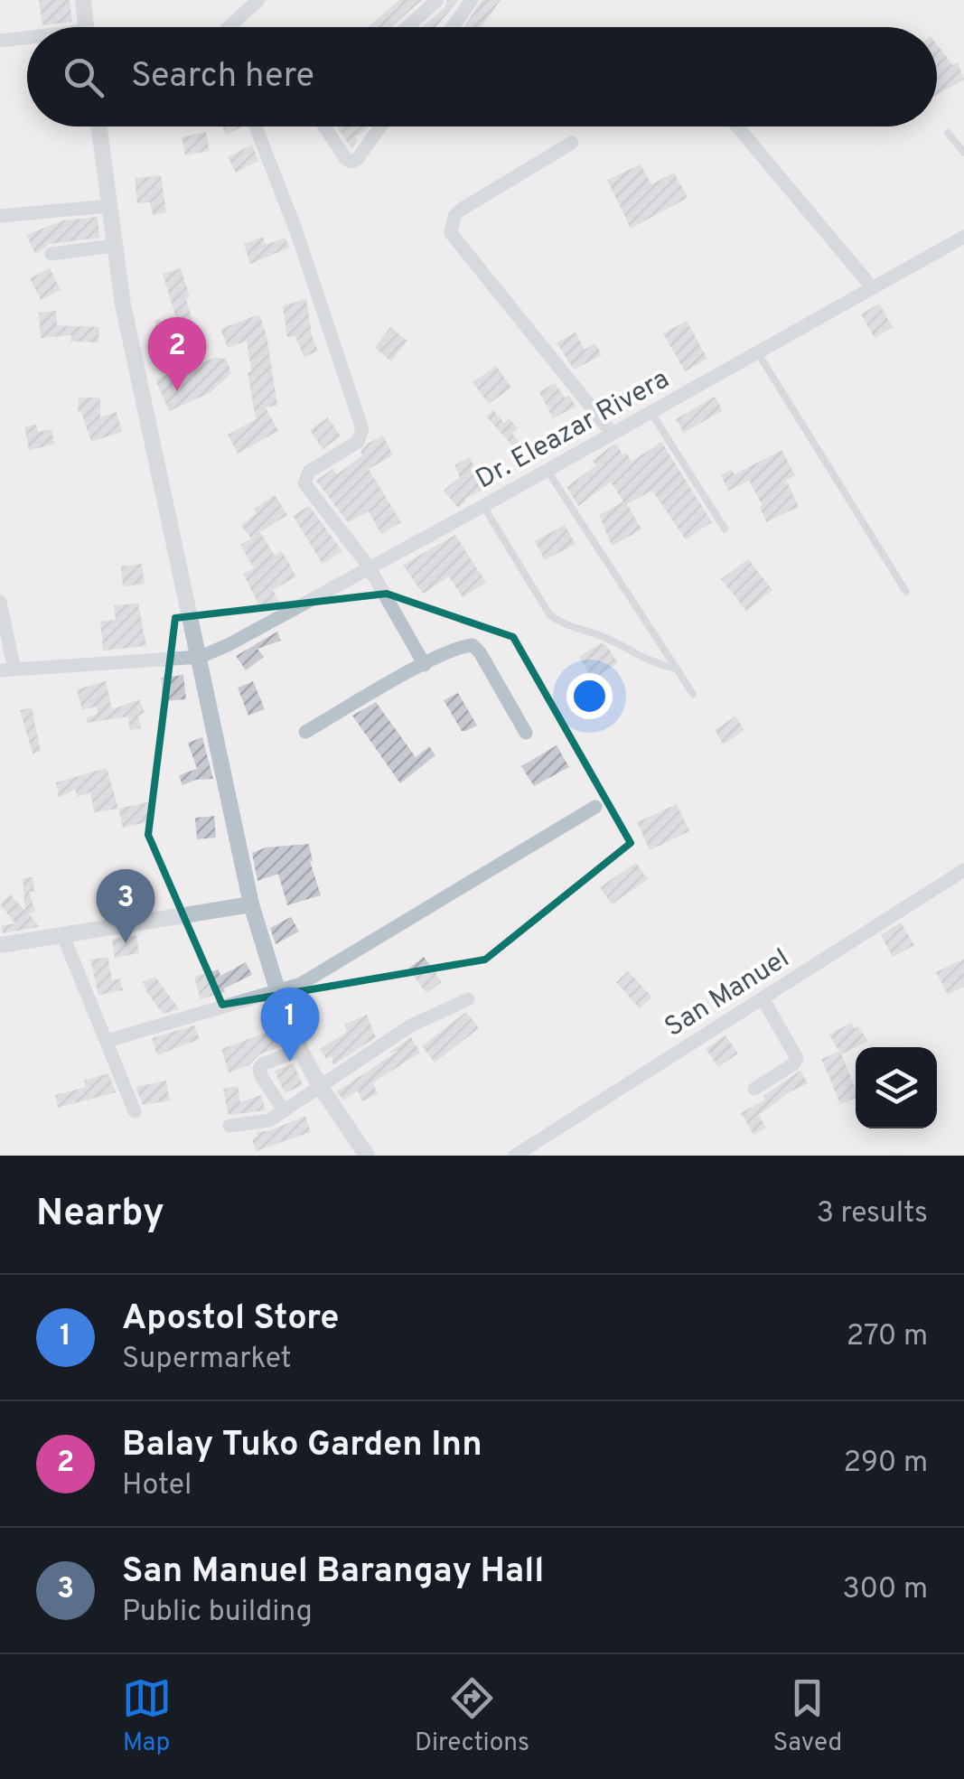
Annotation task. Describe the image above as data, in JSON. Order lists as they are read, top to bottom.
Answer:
{
  "streets": {
    "street": ["Dr. Eleazar Rivera", "San Manuel"]
  },
  "page": {
    "search": "Search here",
    "pins": ["2", "3", "1"],
    "heading": ["Nearby", "3 results"],
    "list": [
      {
        "mark": "1",
        "name": "Apostol Store",
        "note": "Supermarket",
        "value": "270 m"
      },
      {
        "mark": "2",
        "name": "Balay Tuko Garden Inn",
        "note": "Hotel",
        "value": "290 m"
      },
      {
        "mark": "3",
        "name": "San Manuel Barangay Hall",
        "note": "Public building",
        "value": "300 m"
      }
    ],
    "nav": ["Map", "Directions", "Saved"]
  }
}
